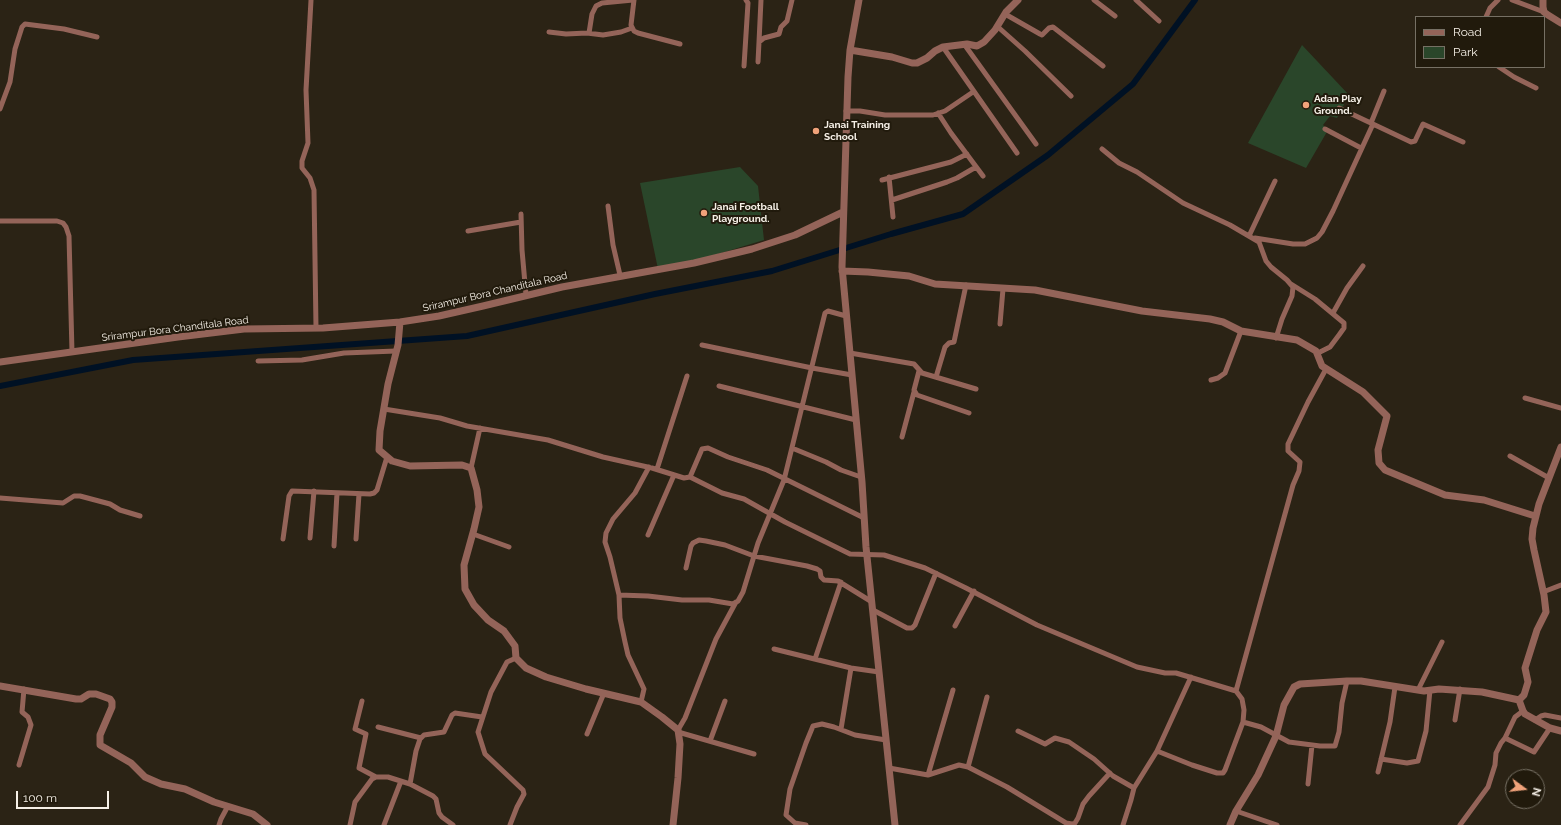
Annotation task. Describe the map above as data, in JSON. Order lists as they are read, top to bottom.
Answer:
{
  "streets": {
    "street": ["Srirampur Bora Chanditala Road"]
  },
  "places": ["Adan Play Ground.", "Janai Training School", "Janai Football Playground."],
  "legend": ["Road", "Park"],
  "scale_bar": "100 m",
  "north": "right"
}
